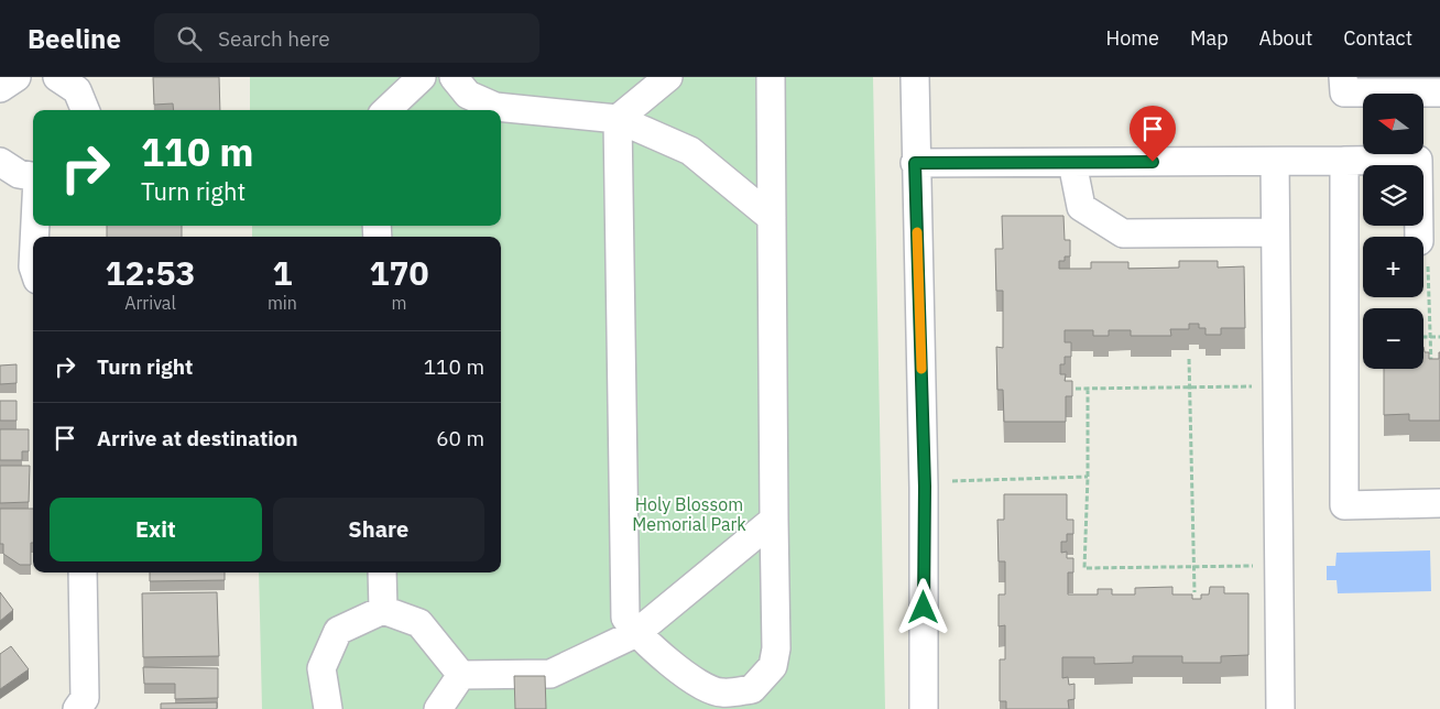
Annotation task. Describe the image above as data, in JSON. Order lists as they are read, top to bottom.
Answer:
{
  "parks": ["Holy Blossom Memorial Park"],
  "north": "left",
  "page": {
    "header": "Beeline",
    "search": "Search here",
    "nav": [
      "Home",
      "Map",
      "About",
      "Contact"
    ],
    "map_buttons": ["+", "−"],
    "turn": ["110 m", "Turn right"],
    "eta": [
      "12:53",
      "Arrival",
      "1",
      "min",
      "170",
      "m"
    ],
    "list": [
      {
        "name": "Turn right",
        "value": "110 m"
      },
      {
        "name": "Arrive at destination",
        "value": "60 m"
      }
    ],
    "buttons": ["Exit", "Share"]
  }
}
